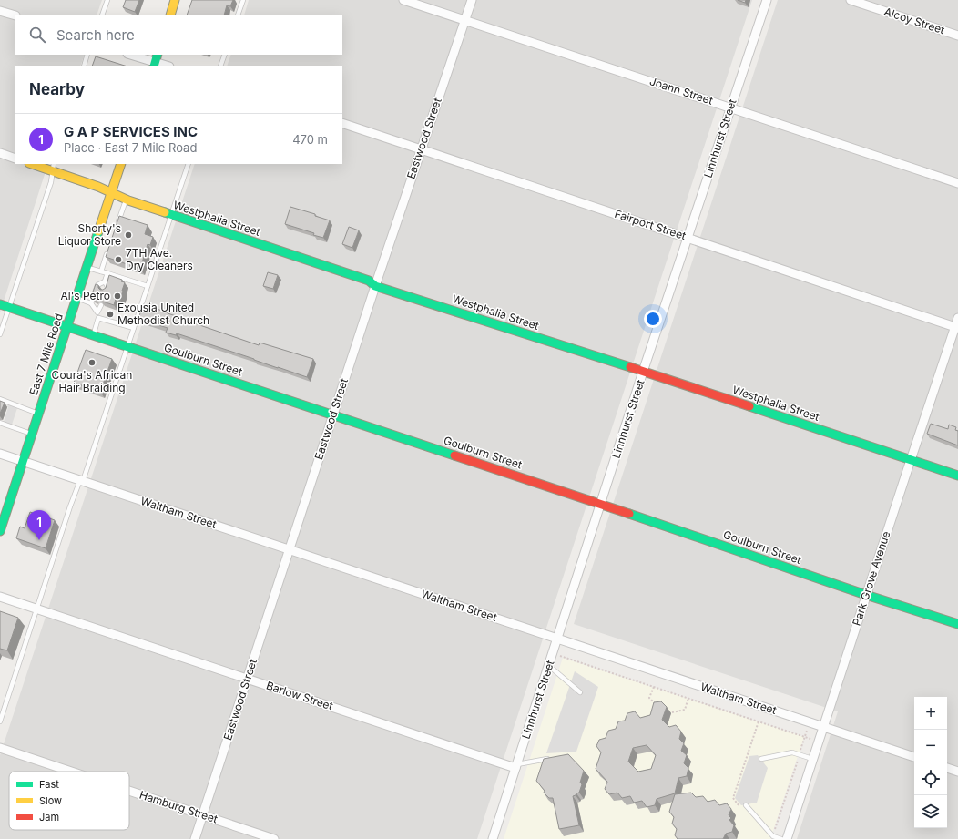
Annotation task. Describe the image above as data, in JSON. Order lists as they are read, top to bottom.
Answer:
{
  "streets": {
    "street": [
      "Alcoy Street",
      "Joann Street",
      "Eastwood Street",
      "Linnhurst Street",
      "Westphalia Street",
      "Fairport Street",
      "East 7 Mile Road",
      "Goulburn Street",
      "Waltham Street",
      "Park Grove Avenue",
      "Barlow Street",
      "Hamburg Street"
    ]
  },
  "crossings": [
    ["Joann Street", "Eastwood Street"],
    ["Joann Street", "Linnhurst Street"],
    ["Eastwood Street", "Westphalia Street"],
    ["Eastwood Street", "Fairport Street"],
    ["Eastwood Street", "Goulburn Street"],
    ["Eastwood Street", "Waltham Street"],
    ["Eastwood Street", "Barlow Street"],
    ["Eastwood Street", "Hamburg Street"],
    ["Linnhurst Street", "Westphalia Street"],
    ["Linnhurst Street", "Fairport Street"],
    ["Linnhurst Street", "Goulburn Street"],
    ["Linnhurst Street", "Waltham Street"],
    ["Linnhurst Street", "Barlow Street"],
    ["Westphalia Street", "East 7 Mile Road"],
    ["Westphalia Street", "Park Grove Avenue"],
    ["Fairport Street", "Park Grove Avenue"],
    ["East 7 Mile Road", "Goulburn Street"],
    ["East 7 Mile Road", "Waltham Street"],
    ["Goulburn Street", "Park Grove Avenue"],
    ["Waltham Street", "Park Grove Avenue"]
  ],
  "places": [
    "Shorty's Liquor Store",
    "7TH Ave. Dry Cleaners",
    "Al's Petro",
    "Exousia United Methodist Church",
    "Coura's African Hair Braiding"
  ],
  "legend": ["Fast", "Slow", "Jam"],
  "page": {
    "search": "Search here",
    "heading": "Nearby",
    "list": [
      {
        "mark": "1",
        "name": "G A P SERVICES INC",
        "note": "Place · East 7 Mile Road",
        "value": "470 m"
      }
    ],
    "pins": "1",
    "map_buttons": ["+", "−"]
  }
}
